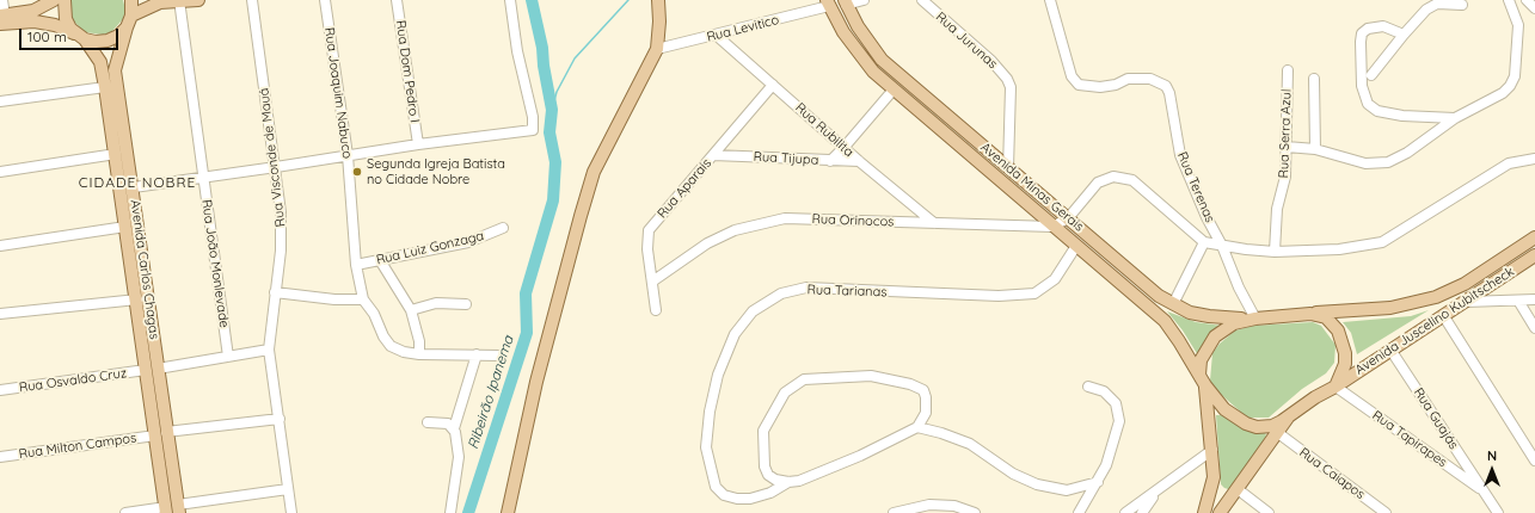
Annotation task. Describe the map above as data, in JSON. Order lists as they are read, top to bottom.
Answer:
{
  "streets": {
    "main road": ["Avenida Minas Gerais", "Avenida Carlos Chagas", "Avenida Juscelino Kubitscheck"],
    "street": [
      "Rua Levitico",
      "Rua Jurunas",
      "Rua Dom Pedro I",
      "Rua Joaquim Nabuco",
      "Rua Rubilita",
      "Rua Serra Azul",
      "Rua Visconde de Mauá",
      "Rua Tijupa",
      "Rua Terenas",
      "Rua Aparais",
      "Rua Orinocos",
      "Rua Luiz Gonzaga",
      "Rua João Monlevade",
      "Rua Tarianas",
      "Rua Osvaldo Cruz",
      "Rua Guajás",
      "Rua Tapirapes",
      "Rua Milton Campos",
      "Rua Caiapos"
    ]
  },
  "crossings": [
    ["Rua Levitico", "Rua Rubilita"],
    ["Rua Levitico", "Avenida Minas Gerais"],
    ["Rua Jurunas", "Avenida Minas Gerais"],
    ["Rua Joaquim Nabuco", "Rua Luiz Gonzaga"],
    ["Rua Rubilita", "Rua Tijupa"],
    ["Rua Rubilita", "Rua Aparais"],
    ["Rua Rubilita", "Rua Orinocos"],
    ["Rua Visconde de Mauá", "Rua Osvaldo Cruz"],
    ["Rua Visconde de Mauá", "Rua Milton Campos"],
    ["Rua Tijupa", "Rua Aparais"],
    ["Avenida Minas Gerais", "Rua Terenas"],
    ["Avenida Minas Gerais", "Rua Orinocos"],
    ["Avenida Minas Gerais", "Rua Tarianas"],
    ["Avenida Minas Gerais", "Avenida Juscelino Kubitscheck"],
    ["Avenida Minas Gerais", "Rua Tapirapes"],
    ["Rua Terenas", "Avenida Juscelino Kubitscheck"],
    ["Rua Terenas", "Rua Tapirapes"],
    ["Rua Aparais", "Rua Orinocos"],
    ["Rua João Monlevade", "Rua Osvaldo Cruz"],
    ["Avenida Carlos Chagas", "Rua Osvaldo Cruz"],
    ["Avenida Carlos Chagas", "Rua Milton Campos"],
    ["Avenida Juscelino Kubitscheck", "Rua Guajás"],
    ["Avenida Juscelino Kubitscheck", "Rua Tapirapes"],
    ["Rua Guajás", "Rua Tapirapes"]
  ],
  "districts": ["CIDADE NOBRE"],
  "water": ["Ribeirão Ipanema"],
  "places": ["Segunda Igreja Batista no Cidade Nobre"],
  "scale_bar": "100 m",
  "north": "top"
}
